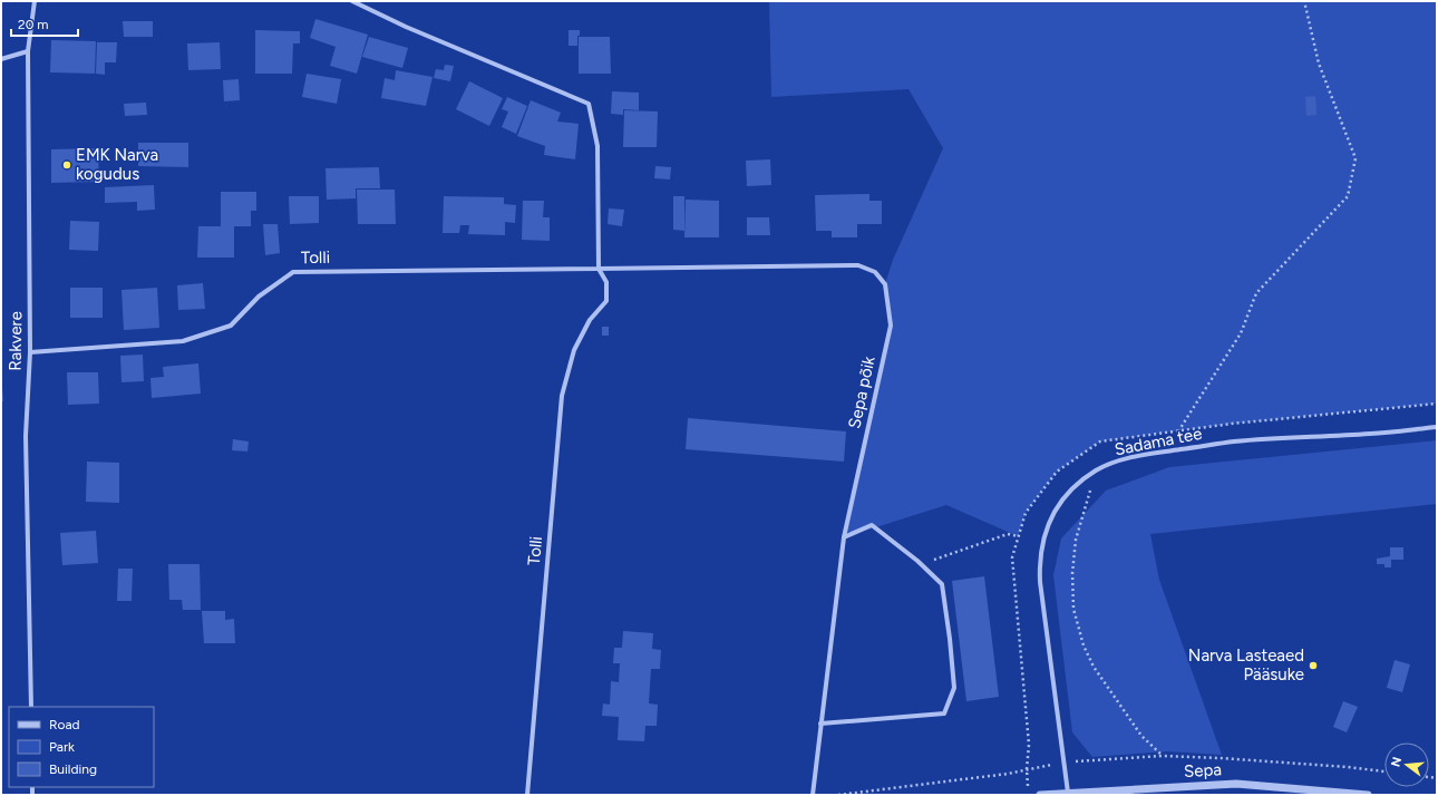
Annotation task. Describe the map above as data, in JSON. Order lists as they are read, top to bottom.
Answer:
{
  "streets": {
    "street": [
      "Tolli",
      "Rakvere",
      "Sepa põik",
      "Sadama tee",
      "Sepa"
    ]
  },
  "crossings": [
    ["Tolli", "Rakvere"],
    ["Tolli", "Sepa põik"],
    ["Sadama tee", "Sepa"]
  ],
  "places": ["EMK Narva kogudus", "Narva Lasteaed Pääsuke"],
  "legend": ["Road", "Park", "Building"],
  "scale_bar": "20 m",
  "north": "left"
}
